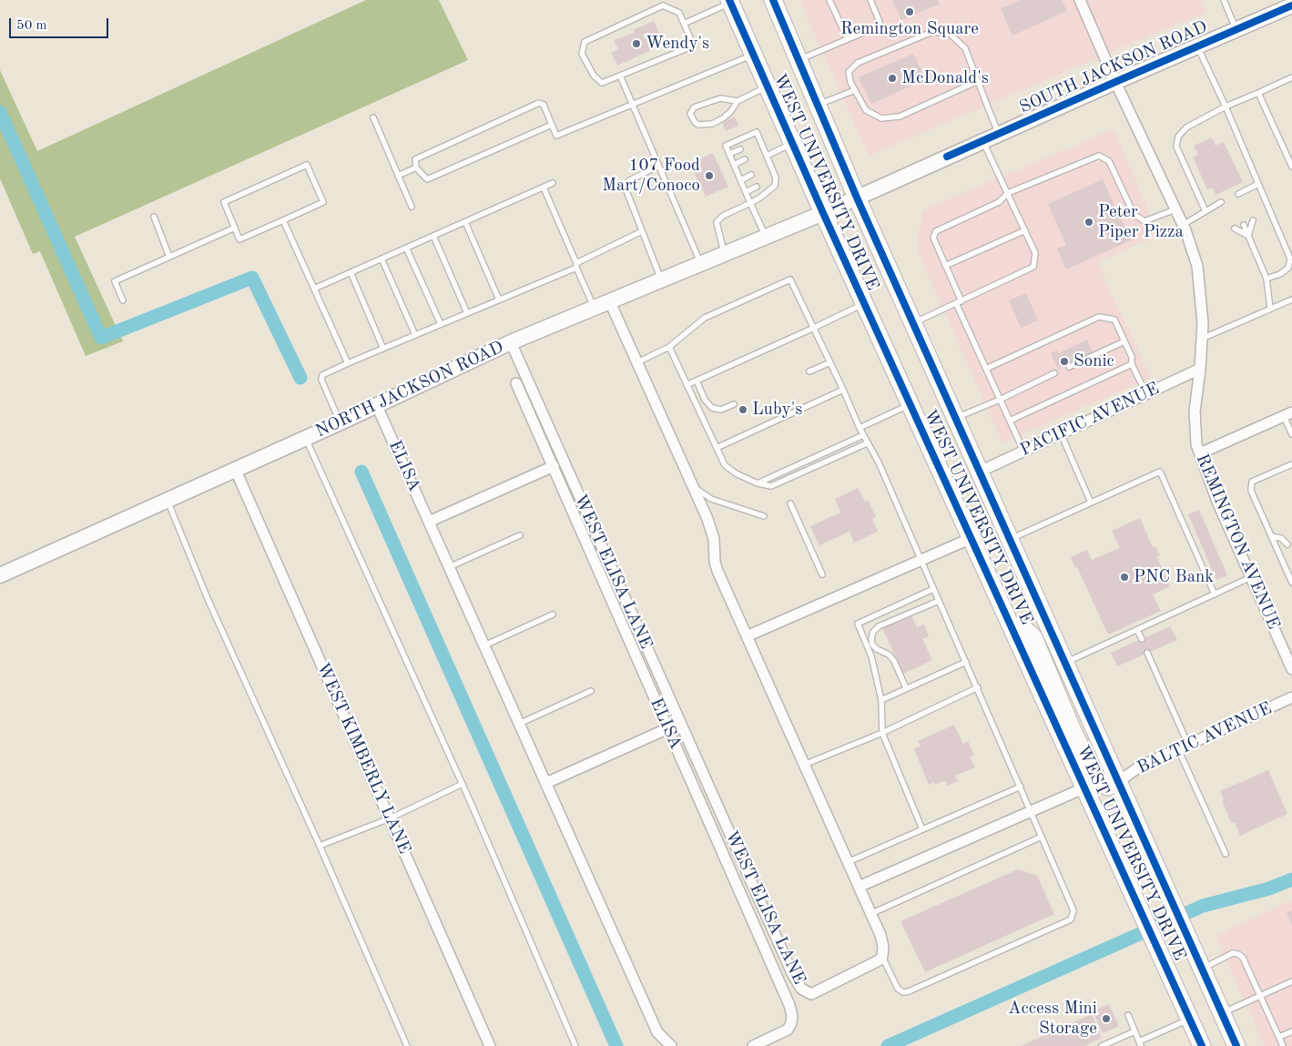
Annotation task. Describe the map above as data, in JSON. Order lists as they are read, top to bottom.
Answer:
{
  "streets": {
    "main road": ["SOUTH JACKSON ROAD", "WEST UNIVERSITY DRIVE", "NORTH JACKSON ROAD"],
    "street": [
      "PACIFIC AVENUE",
      "ELISA",
      "REMINGTON AVENUE",
      "WEST ELISA LANE",
      "BALTIC AVENUE",
      "WEST KIMBERLY LANE"
    ]
  },
  "crossings": [
    ["SOUTH JACKSON ROAD", "WEST UNIVERSITY DRIVE"],
    ["SOUTH JACKSON ROAD", "NORTH JACKSON ROAD"],
    ["SOUTH JACKSON ROAD", "REMINGTON AVENUE"],
    ["WEST UNIVERSITY DRIVE", "NORTH JACKSON ROAD"],
    ["WEST UNIVERSITY DRIVE", "PACIFIC AVENUE"],
    ["WEST UNIVERSITY DRIVE", "BALTIC AVENUE"],
    ["NORTH JACKSON ROAD", "ELISA"],
    ["NORTH JACKSON ROAD", "WEST ELISA LANE"],
    ["NORTH JACKSON ROAD", "WEST KIMBERLY LANE"],
    ["PACIFIC AVENUE", "REMINGTON AVENUE"]
  ],
  "places": [
    "Remington Square",
    "Wendy's",
    "McDonald's",
    "107 Food Mart/Conoco",
    "Peter Piper Pizza",
    "Sonic",
    "Luby's",
    "PNC Bank",
    "Access Mini Storage"
  ],
  "scale_bar": "50 m"
}
